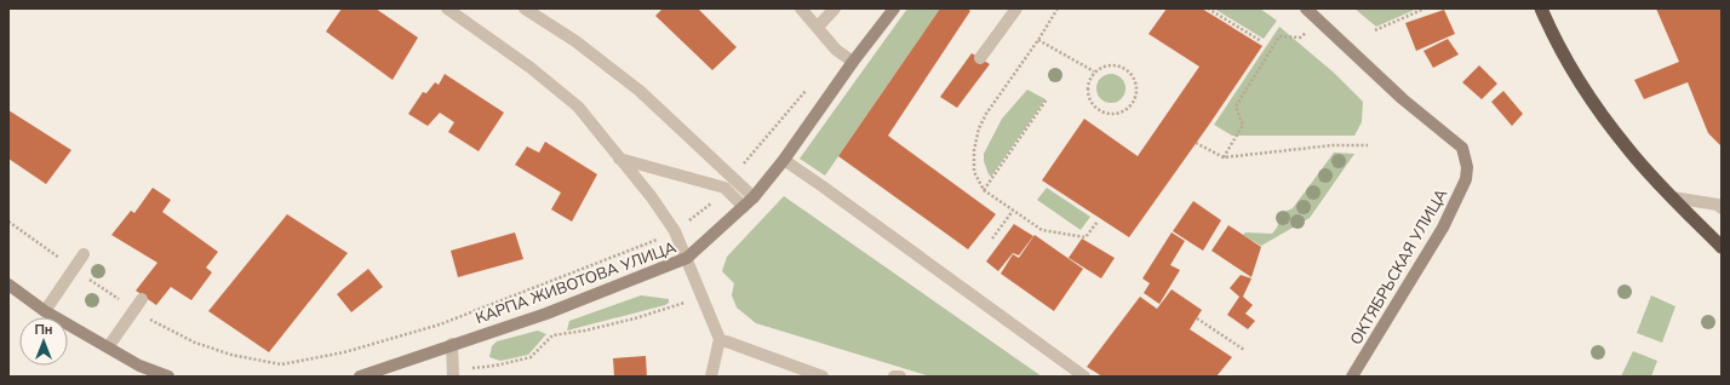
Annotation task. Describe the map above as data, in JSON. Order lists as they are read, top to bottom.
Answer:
{
  "streets": {
    "main road": ["ОКТЯБРЬСКАЯ УЛИЦА", "КАРПА ЖИВОТОВА УЛИЦА"]
  },
  "north": "top"
}
